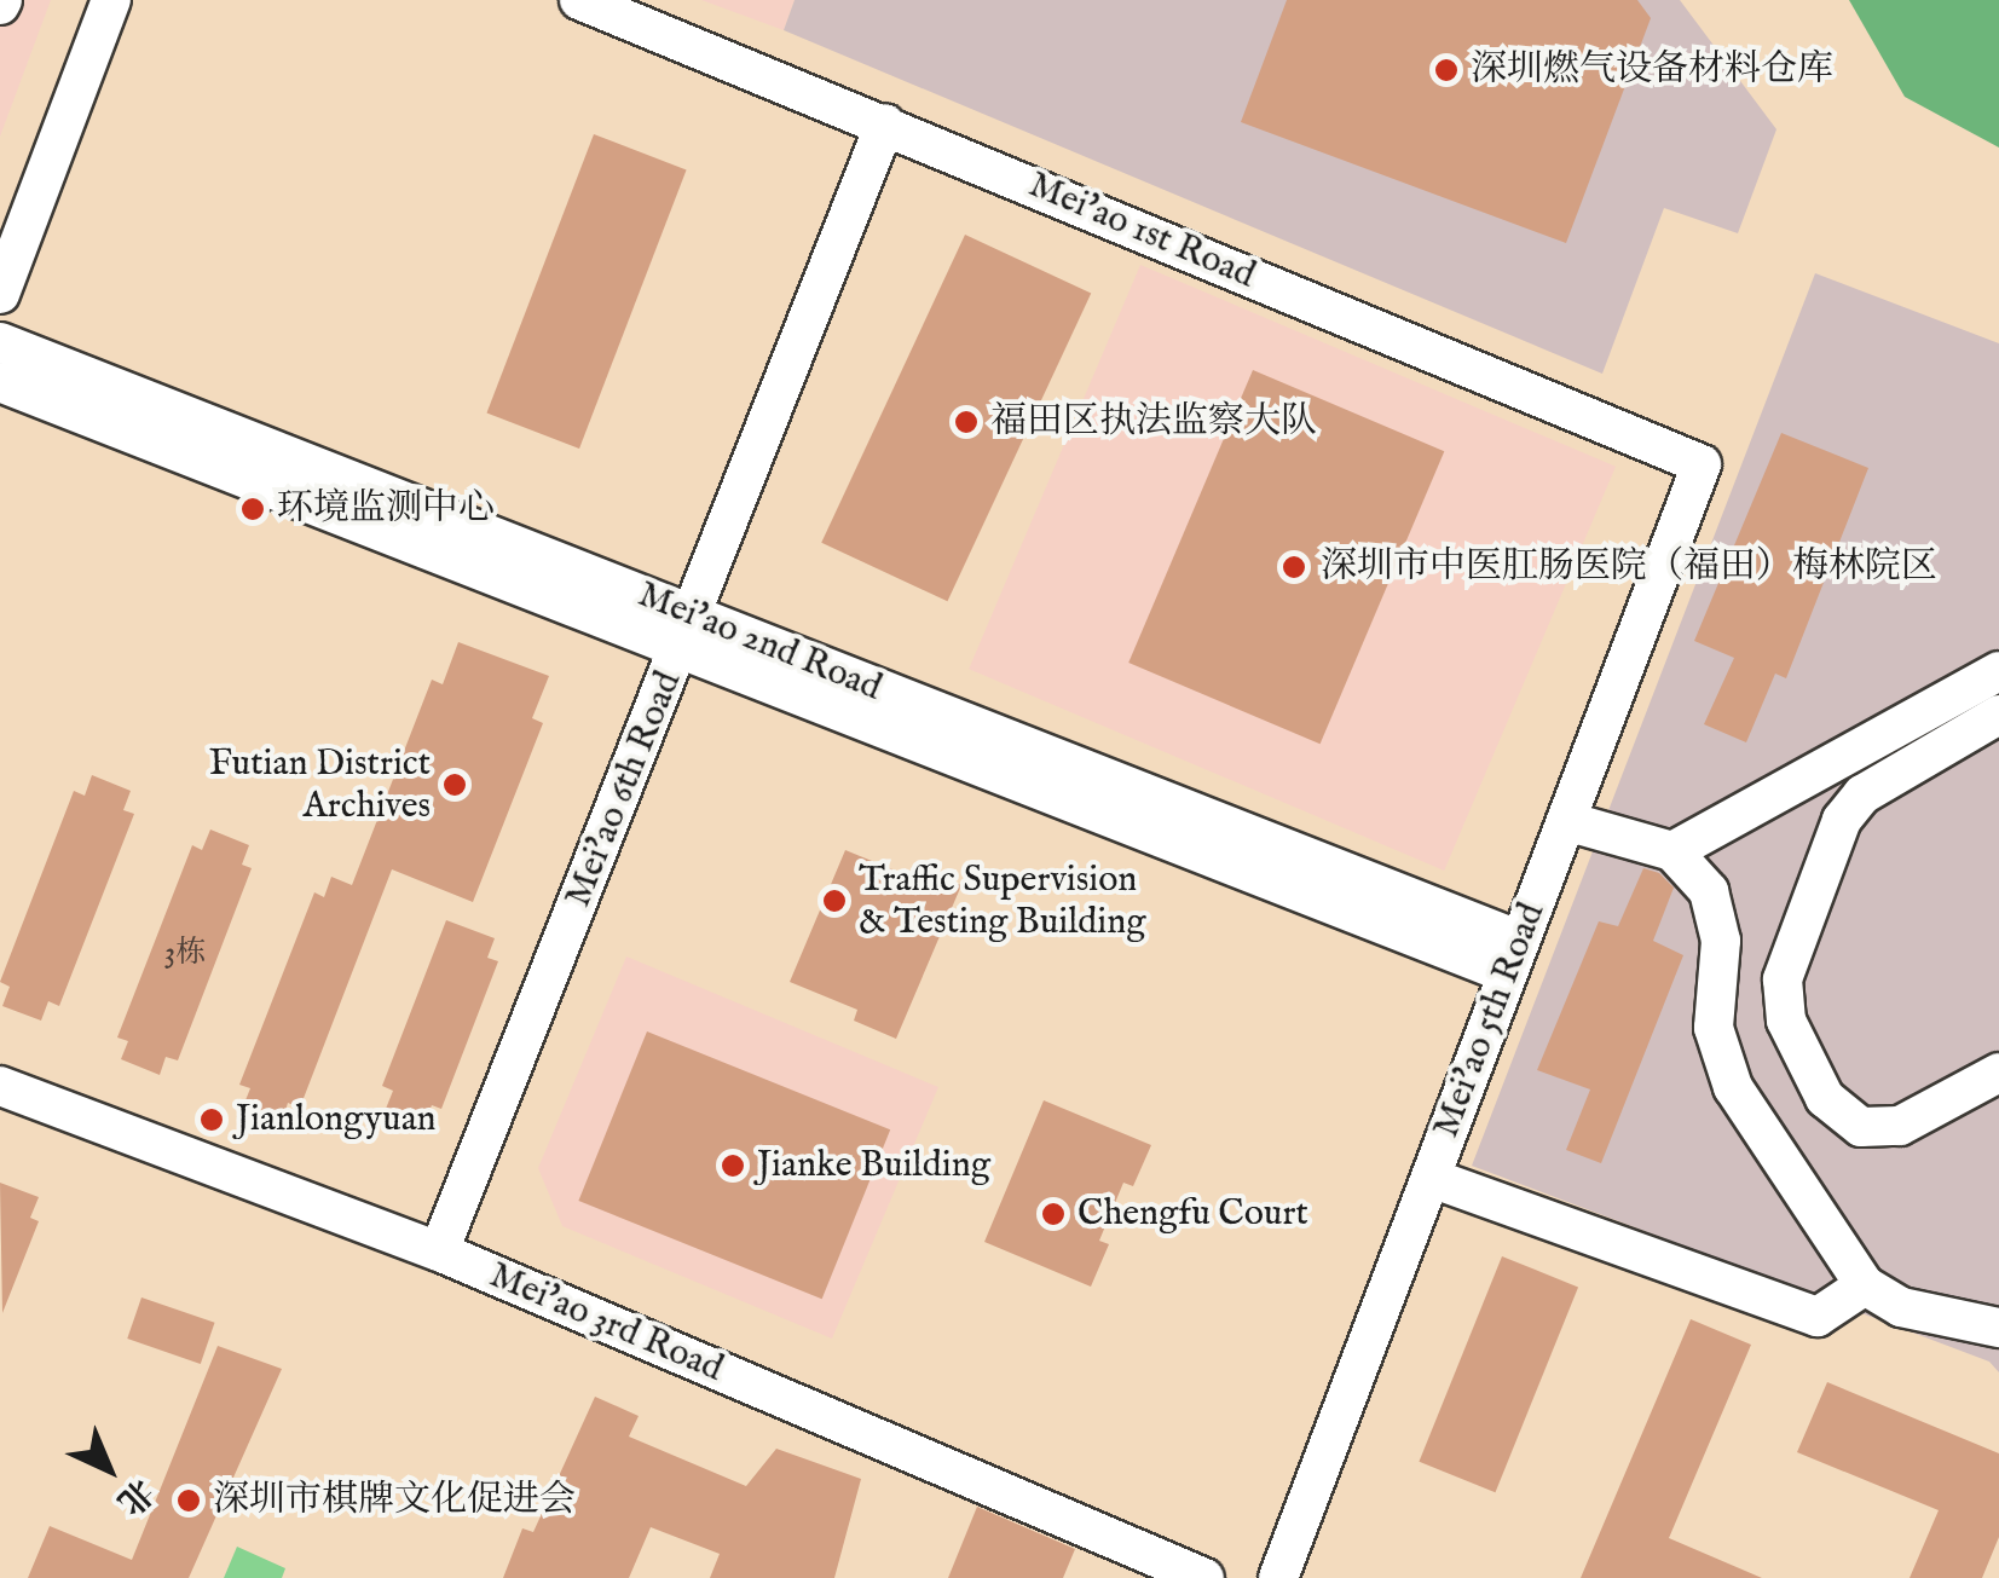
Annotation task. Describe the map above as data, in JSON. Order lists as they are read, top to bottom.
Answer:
{
  "streets": {
    "street": [
      "Mei'ao 1st Road",
      "Mei'ao 2nd Road",
      "Mei'ao 6th Road",
      "Mei'ao 5th Road",
      "Mei'ao 3rd Road"
    ]
  },
  "crossings": [
    ["Mei'ao 1st Road", "Mei'ao 6th Road"],
    ["Mei'ao 1st Road", "Mei'ao 5th Road"],
    ["Mei'ao 2nd Road", "Mei'ao 6th Road"],
    ["Mei'ao 2nd Road", "Mei'ao 5th Road"],
    ["Mei'ao 6th Road", "Mei'ao 3rd Road"]
  ],
  "places": [
    "深圳燃气设备材料仓库",
    "福田区执法监察大队",
    "环境监测中心",
    "深圳市中医肛肠医院（福田）梅林院区",
    "Futian District Archives",
    "Traffic Supervision & Testing Building",
    "Jianlongyuan",
    "Jianke Building",
    "Chengfu Court",
    "深圳市棋牌文化促进会"
  ],
  "house_numbers": ["3栋"],
  "north": "bottom right"
}
